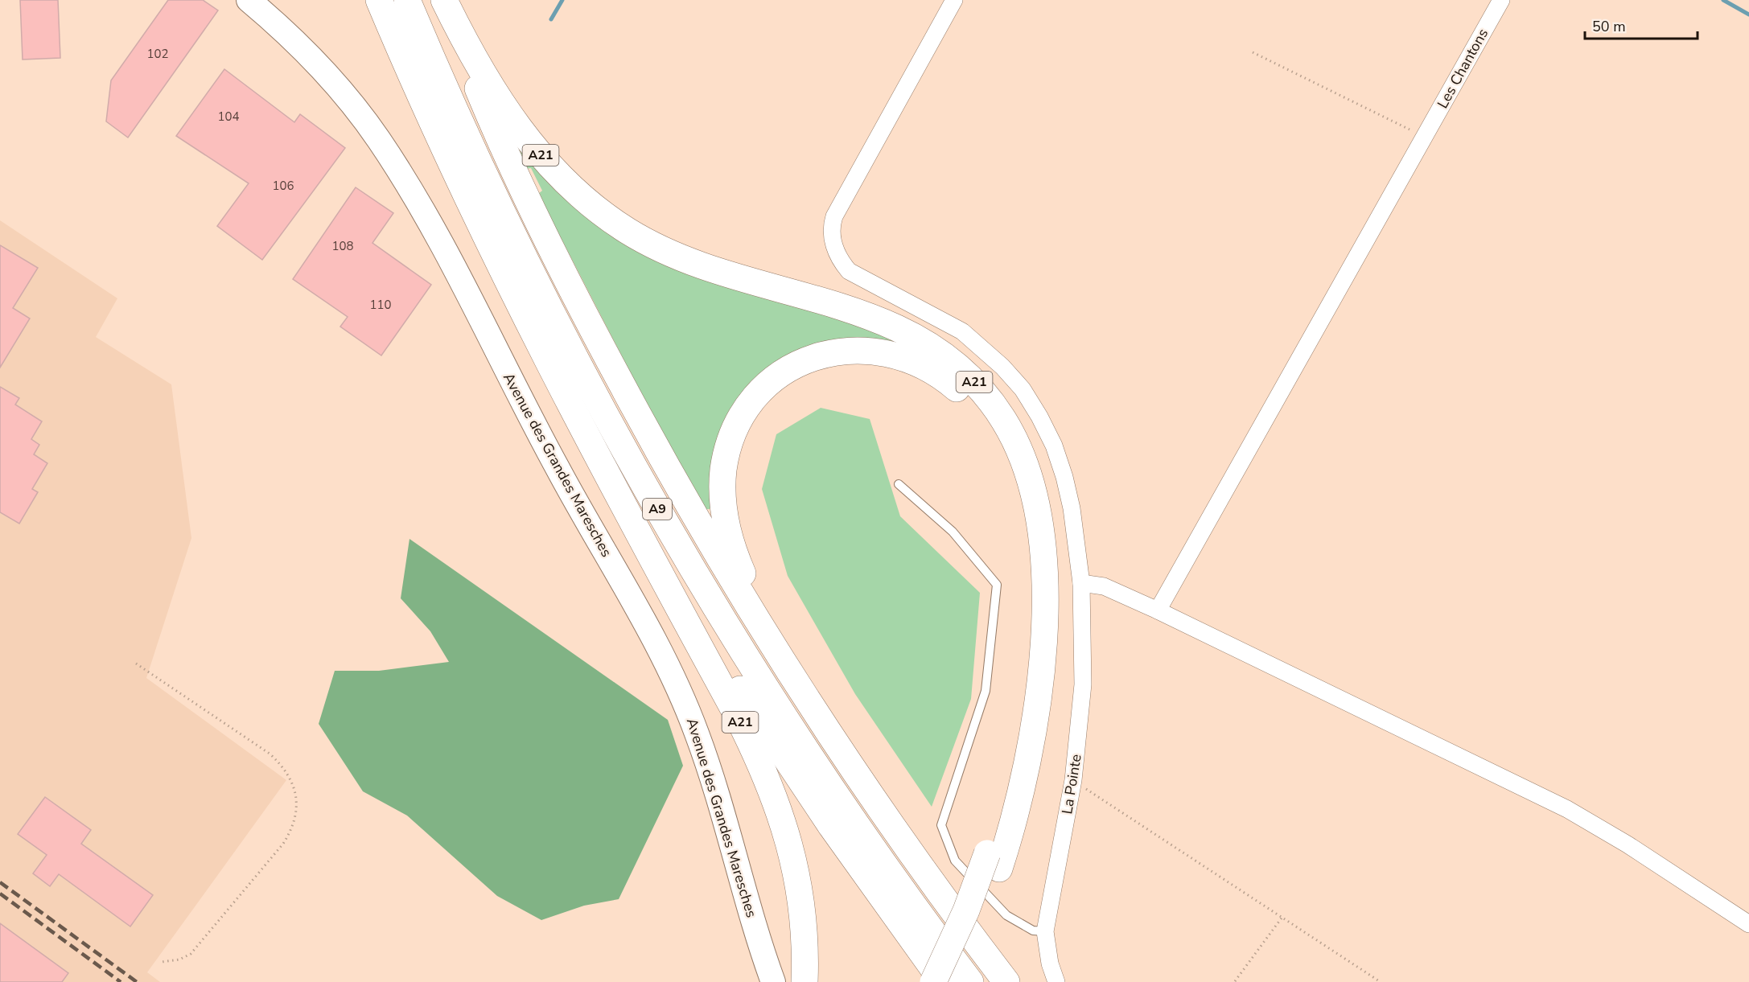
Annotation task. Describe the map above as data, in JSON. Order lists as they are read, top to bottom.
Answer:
{
  "streets": {
    "highway": ["A21", "A9"],
    "main road": ["Avenue des Grandes Maresches"],
    "street": ["Les Chantons", "La Pointe"]
  },
  "crossings": [
    ["A21", "A9"]
  ],
  "house_numbers": [
    "102",
    "104",
    "106",
    "108",
    "110"
  ],
  "scale_bar": "50 m"
}
